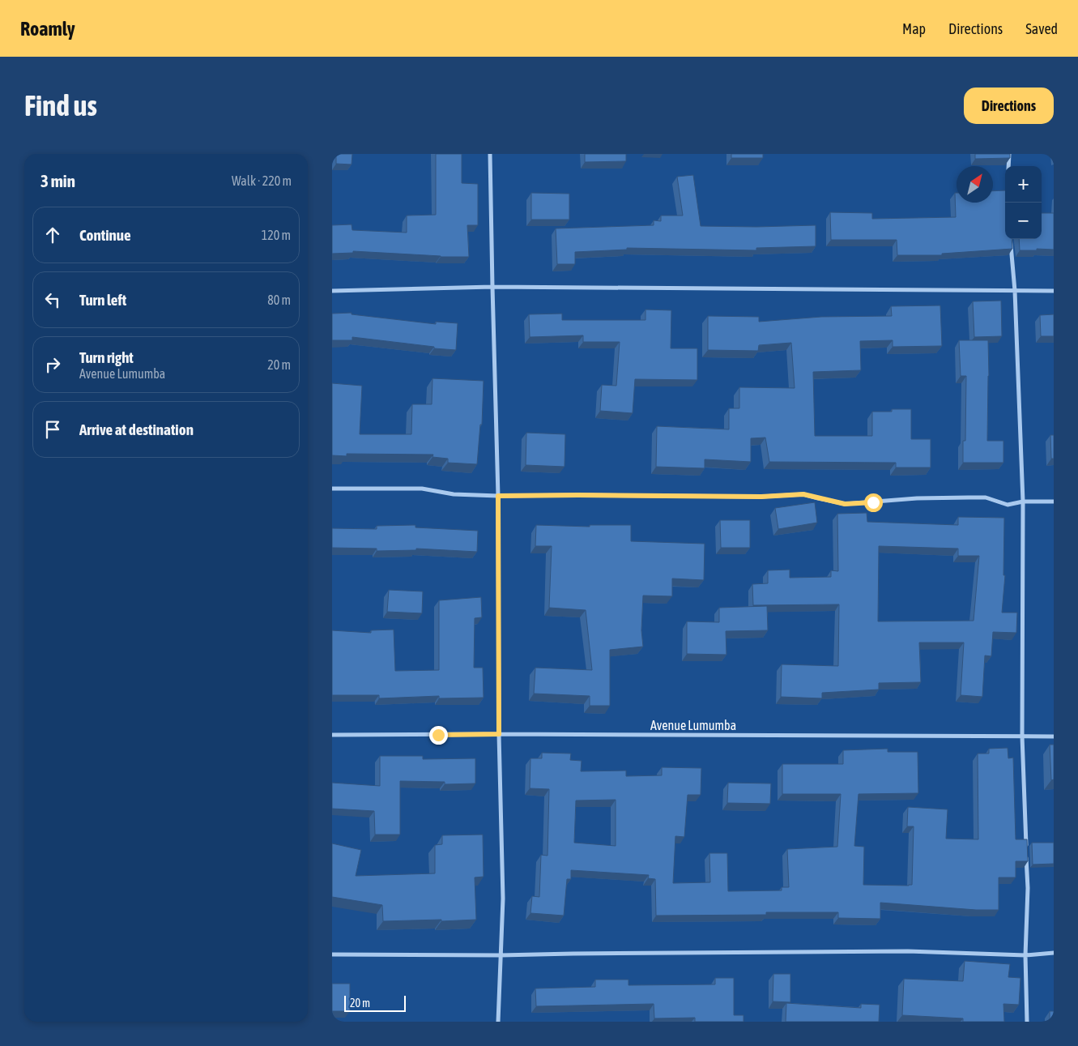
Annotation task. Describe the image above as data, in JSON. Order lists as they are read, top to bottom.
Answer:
{
  "streets": {
    "street": ["Avenue Lumumba"]
  },
  "scale_bar": "20 m",
  "north": "top right",
  "page": {
    "header": "Roamly",
    "nav": ["Map", "Directions", "Saved"],
    "buttons": "Directions",
    "title": "Find us",
    "heading": ["3 min", "Walk · 220 m"],
    "map_buttons": ["+", "−"],
    "list": [
      ["Continue", "120 m"],
      ["Turn left", "80 m"],
      ["Turn right", "Avenue Lumumba", "20 m"],
      "Arrive at destination"
    ],
    "scale": "20 m"
  }
}
